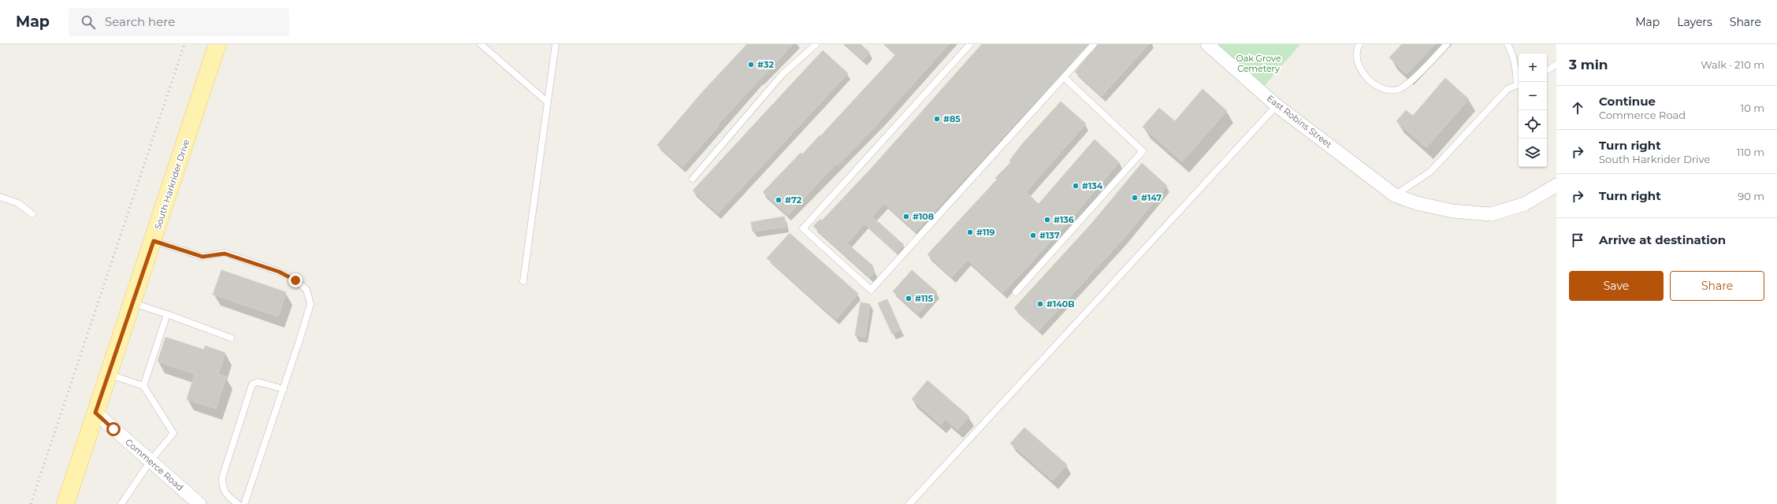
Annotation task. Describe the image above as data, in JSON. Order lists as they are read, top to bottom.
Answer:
{
  "streets": {
    "main road": ["South Harkrider Drive"],
    "street": ["East Robins Street", "Commerce Road"]
  },
  "crossings": [
    ["South Harkrider Drive", "Commerce Road"]
  ],
  "parks": ["Oak Grove Cemetery"],
  "places": [
    "#32",
    "#85",
    "#134",
    "#147",
    "#72",
    "#108",
    "#136",
    "#119",
    "#137",
    "#115",
    "#140B"
  ],
  "page": {
    "header": "Map",
    "search": "Search here",
    "nav": ["Map", "Layers", "Share"],
    "heading": ["3 min", "Walk · 210 m"],
    "map_buttons": ["+", "−"],
    "list": [
      ["Continue", "Commerce Road", "10 m"],
      ["Turn right", "South Harkrider Drive", "110 m"],
      ["Turn right", "90 m"],
      "Arrive at destination"
    ],
    "buttons": ["Save", "Share"]
  }
}
